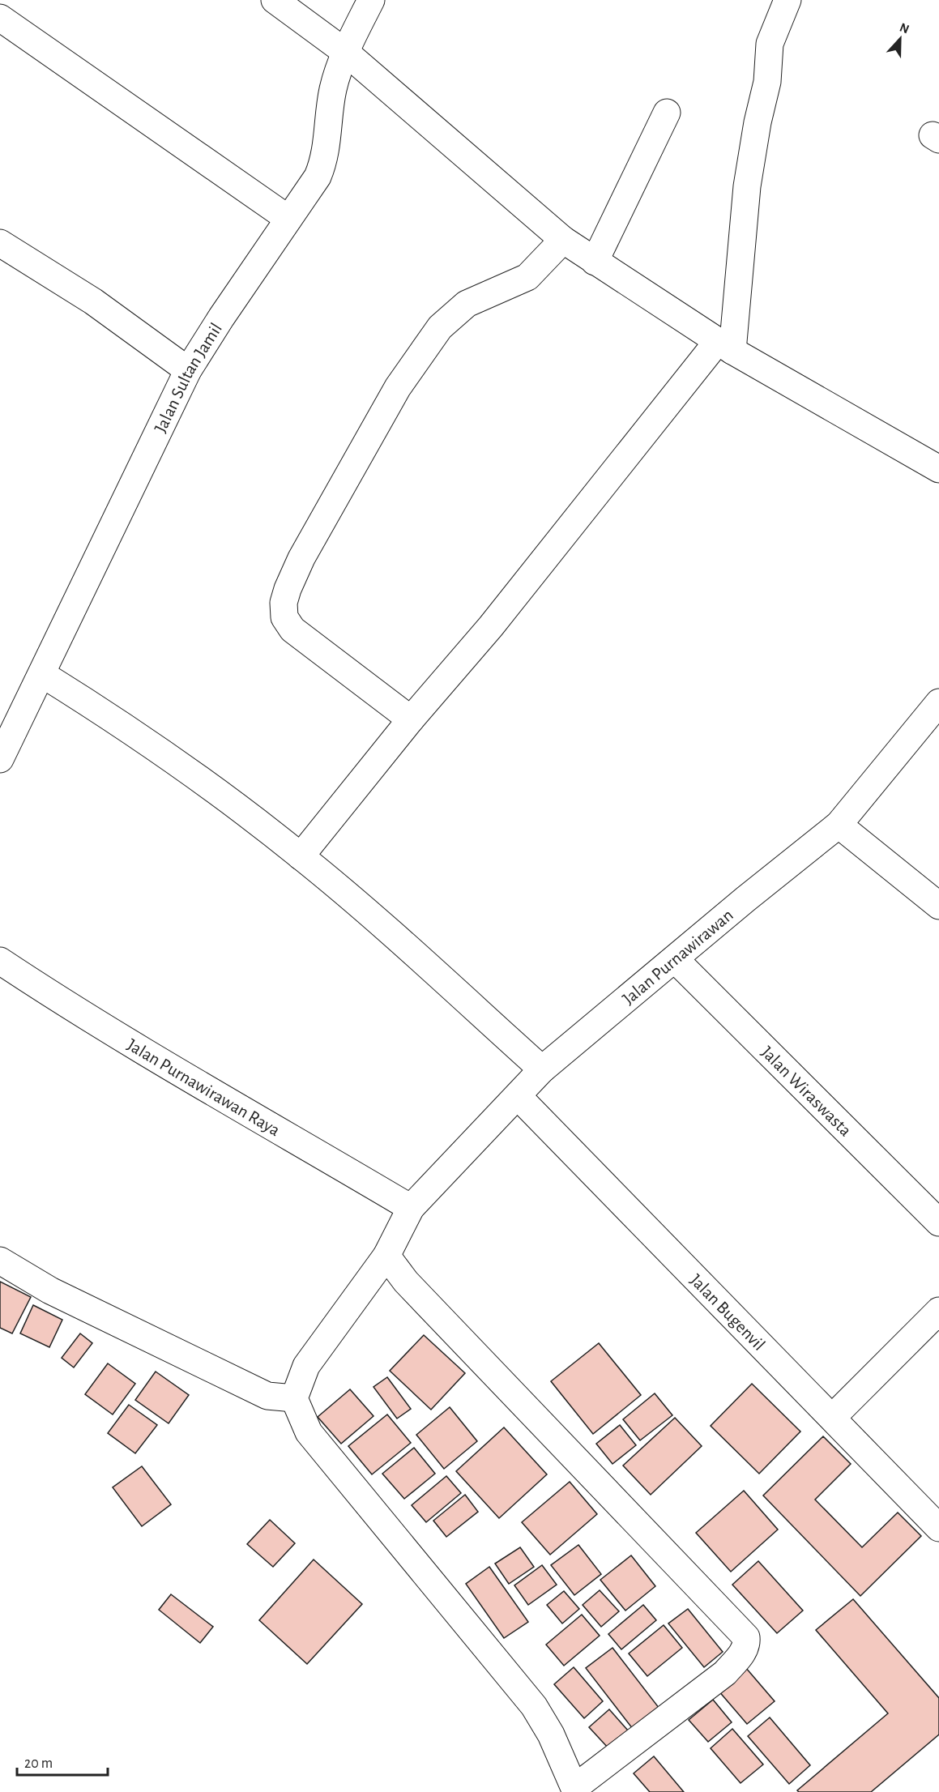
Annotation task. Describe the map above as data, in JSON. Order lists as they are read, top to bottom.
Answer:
{
  "streets": {
    "street": [
      "Jalan Sultan Jamil",
      "Jalan Purnawirawan",
      "Jalan Purnawirawan Raya",
      "Jalan Wiraswasta",
      "Jalan Bugenvil"
    ]
  },
  "crossings": [
    ["Jalan Purnawirawan", "Jalan Purnawirawan Raya"],
    ["Jalan Purnawirawan", "Jalan Wiraswasta"],
    ["Jalan Purnawirawan", "Jalan Bugenvil"]
  ],
  "scale_bar": "20 m",
  "north": "top"
}
